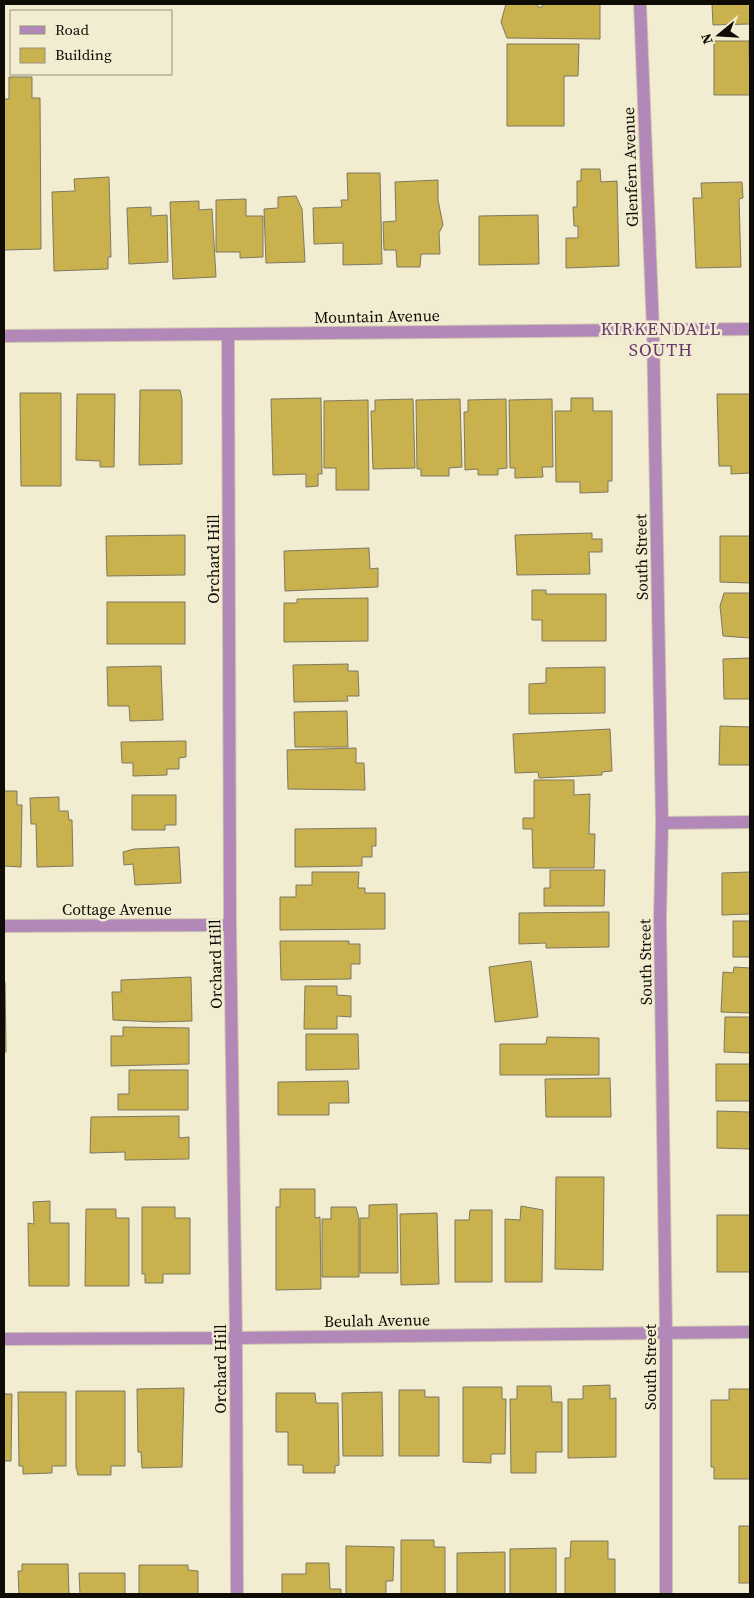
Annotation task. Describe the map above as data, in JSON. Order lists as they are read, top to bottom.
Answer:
{
  "streets": {
    "street": [
      "Glenfern Avenue",
      "Mountain Avenue",
      "South Street",
      "Orchard Hill",
      "Cottage Avenue",
      "Beulah Avenue"
    ]
  },
  "crossings": [
    ["Glenfern Avenue", "Mountain Avenue"],
    ["Glenfern Avenue", "South Street"],
    ["Mountain Avenue", "South Street"],
    ["Mountain Avenue", "Orchard Hill"],
    ["South Street", "Beulah Avenue"],
    ["Orchard Hill", "Cottage Avenue"],
    ["Orchard Hill", "Beulah Avenue"]
  ],
  "districts": ["KIRKENDALL SOUTH"],
  "legend": ["Road", "Building"],
  "north": "left"
}
